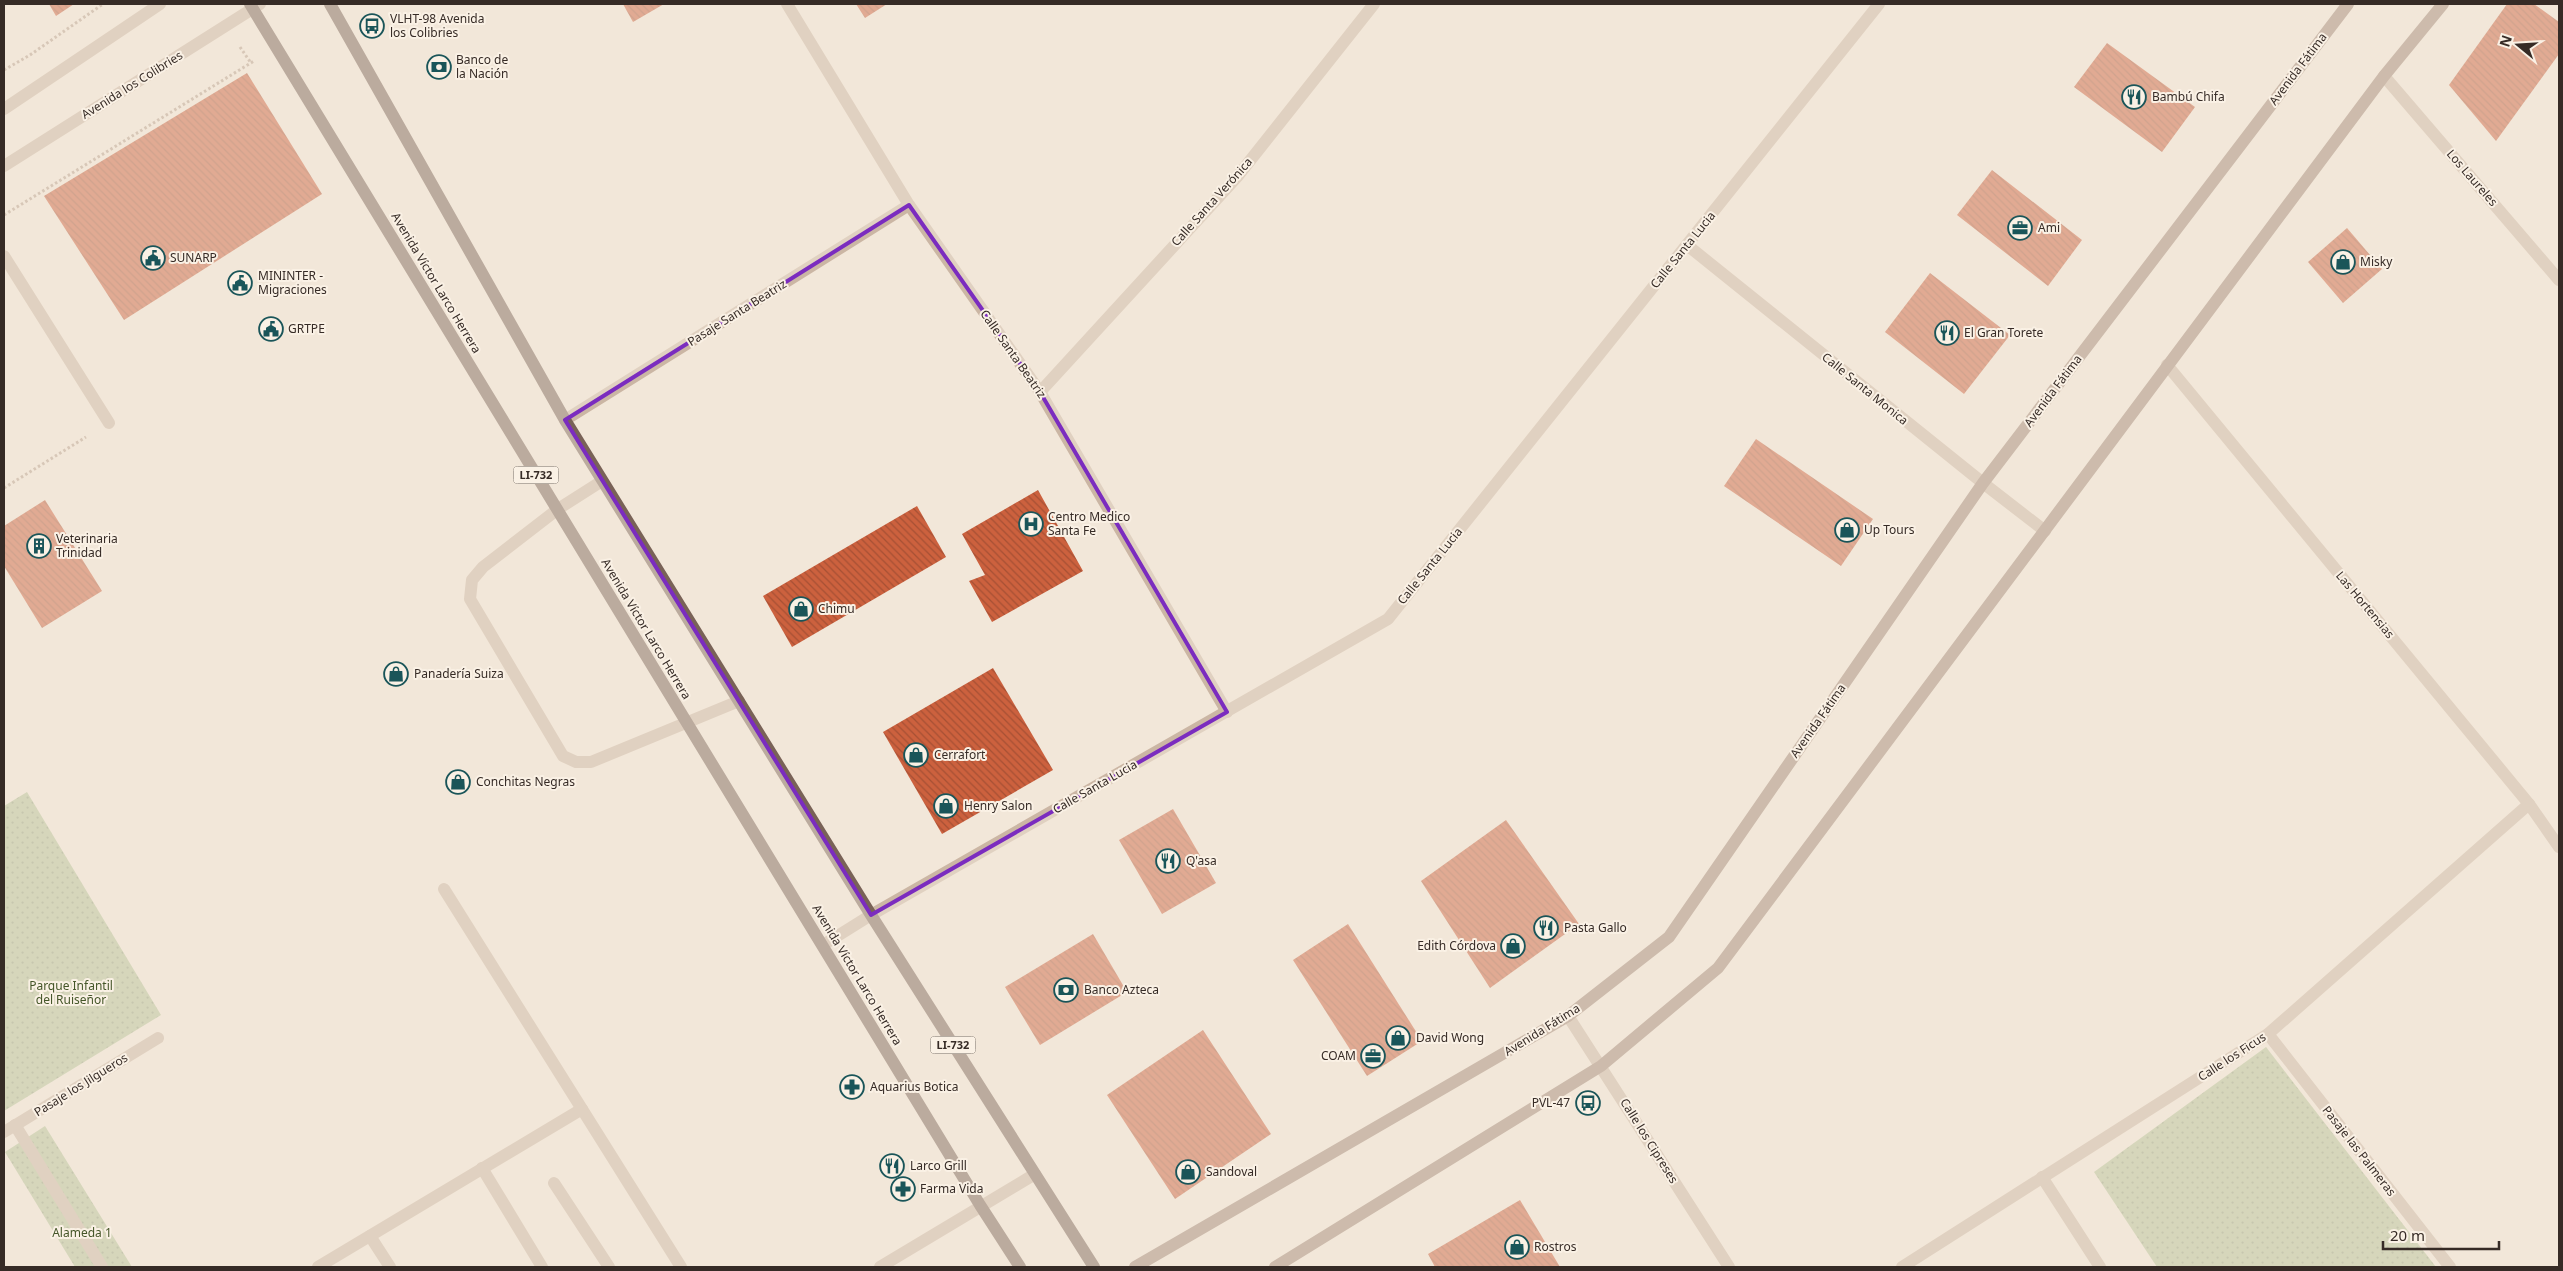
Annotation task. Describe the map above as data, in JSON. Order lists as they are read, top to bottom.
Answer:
{
  "streets": {
    "main road": ["Avenida Fátima", "Avenida Víctor Larco Herrera", "LI-732"],
    "street": [
      "Avenida los Colibries",
      "Los Laureles",
      "Calle Santa Verónica",
      "Calle Santa Lucia",
      "Pasaje Santa Beatriz",
      "Calle Santa Beatriz",
      "Calle Santa Monica",
      "Las Hortensias",
      "Calle los Ficus",
      "Pasaje los Jilgueros",
      "Calle los Cipreses",
      "Pasaje las Palmeras"
    ]
  },
  "crossings": [
    ["Avenida Fátima", "Calle Santa Monica"],
    ["Avenida Fátima", "Calle los Cipreses"],
    ["Avenida los Colibries", "Avenida Víctor Larco Herrera"],
    ["Calle Santa Verónica", "Calle Santa Beatriz"],
    ["Calle Santa Lucia", "Avenida Víctor Larco Herrera"],
    ["Calle Santa Lucia", "Calle Santa Beatriz"],
    ["Calle Santa Lucia", "Calle Santa Monica"],
    ["Calle Santa Lucia", "LI-732"],
    ["Pasaje Santa Beatriz", "Calle Santa Beatriz"],
    ["Pasaje Santa Beatriz", "LI-732"],
    ["Las Hortensias", "Calle los Ficus"],
    ["Calle los Ficus", "Pasaje las Palmeras"]
  ],
  "parks": ["Parque Infantil del Ruiseñor", "Alameda 1"],
  "places": {
    "bus stop": ["VLHT-98 Avenida los Colibries", "PVL-47"],
    "bank": ["Banco de la Nación", "Banco Azteca"],
    "restaurant": [
      "Bambú Chifa",
      "El Gran Torete",
      "Q'asa",
      "Pasta Gallo",
      "Larco Grill"
    ],
    "office": ["Ami", "COAM"],
    "public building": ["SUNARP", "MININTER - Migraciones", "GRTPE"],
    "shop": [
      "Misky",
      "Up Tours",
      "Chimu",
      "Panadería Suiza",
      "Cerrafort",
      "Conchitas Negras",
      "Henry Salon",
      "Edith Córdova",
      "David Wong",
      "Sandoval",
      "Rostros"
    ],
    "hospital": ["Centro Medico Santa Fe"],
    "building": ["Veterinaria Trinidad"],
    "pharmacy": ["Aquarius Botica", "Farma Vida"]
  },
  "scale_bar": "20 m",
  "north": "left"
}
